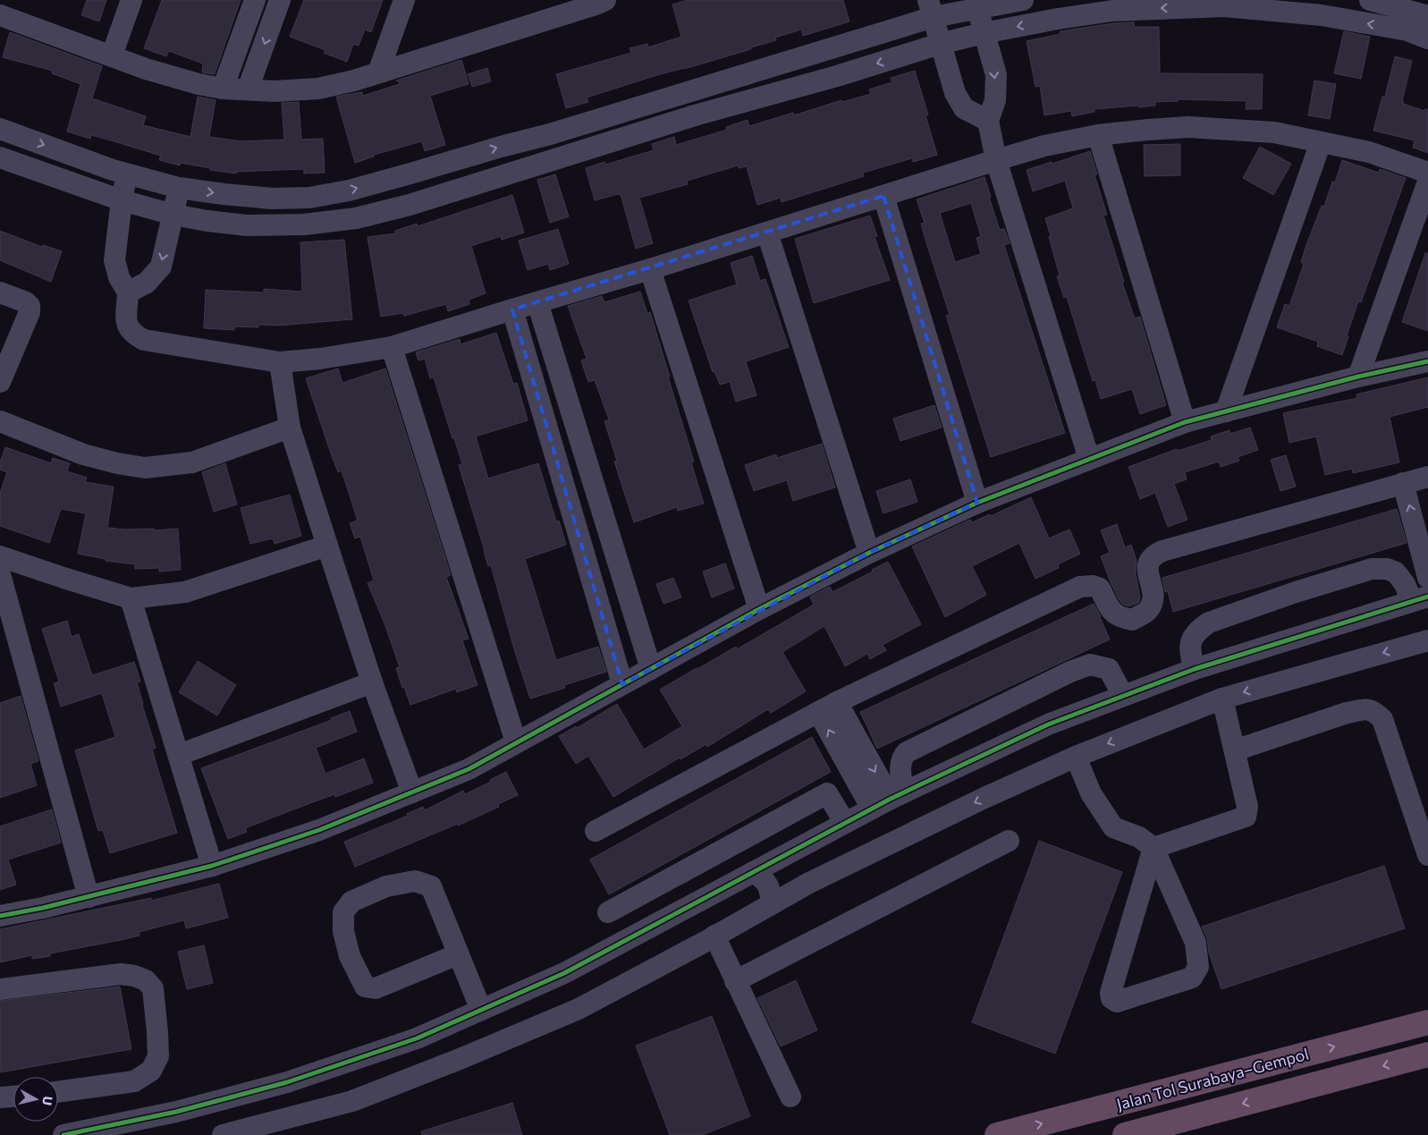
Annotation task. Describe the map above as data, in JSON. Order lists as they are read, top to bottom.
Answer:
{
  "streets": {
    "highway": ["Jalan Tol Surabaya–Gempol"]
  },
  "north": "right"
}
